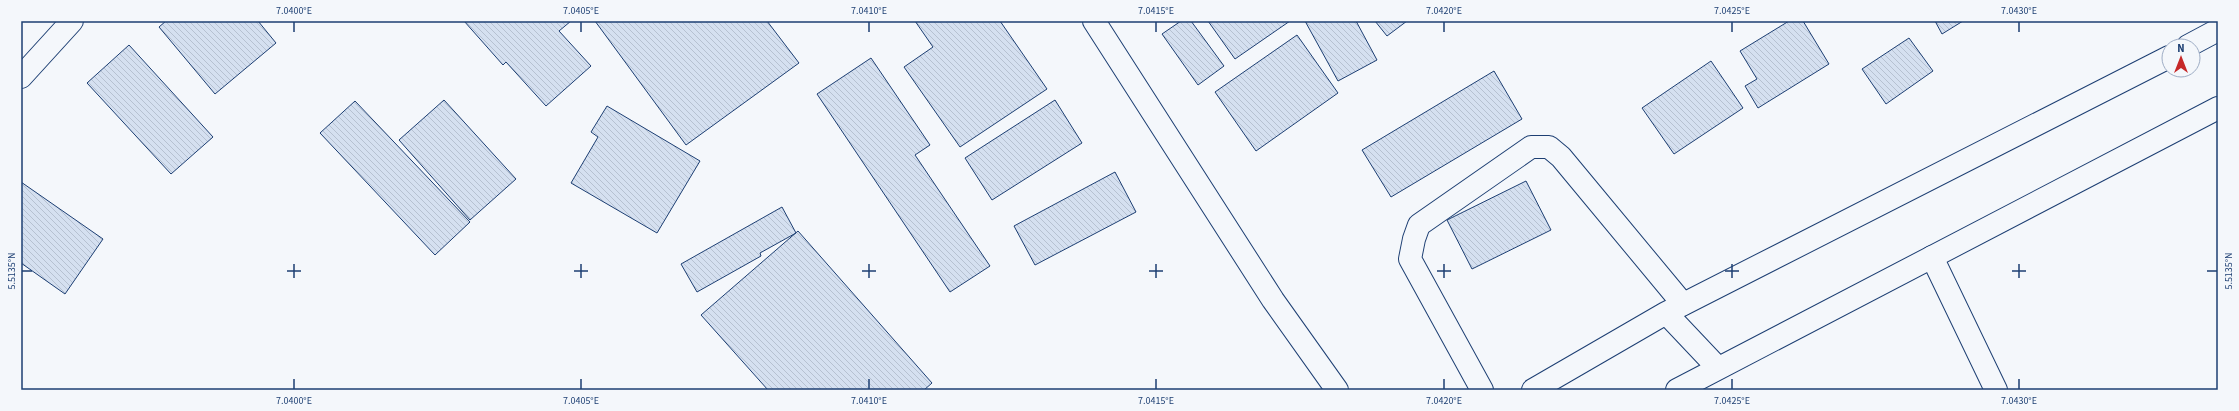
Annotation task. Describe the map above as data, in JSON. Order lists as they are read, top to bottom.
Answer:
{
  "north": "top",
  "coordinates": [
    "7.0400°E",
    "7.0405°E",
    "7.0410°E",
    "7.0415°E",
    "7.0420°E",
    "7.0425°E",
    "7.0430°E",
    "5.5135°N"
  ]
}
